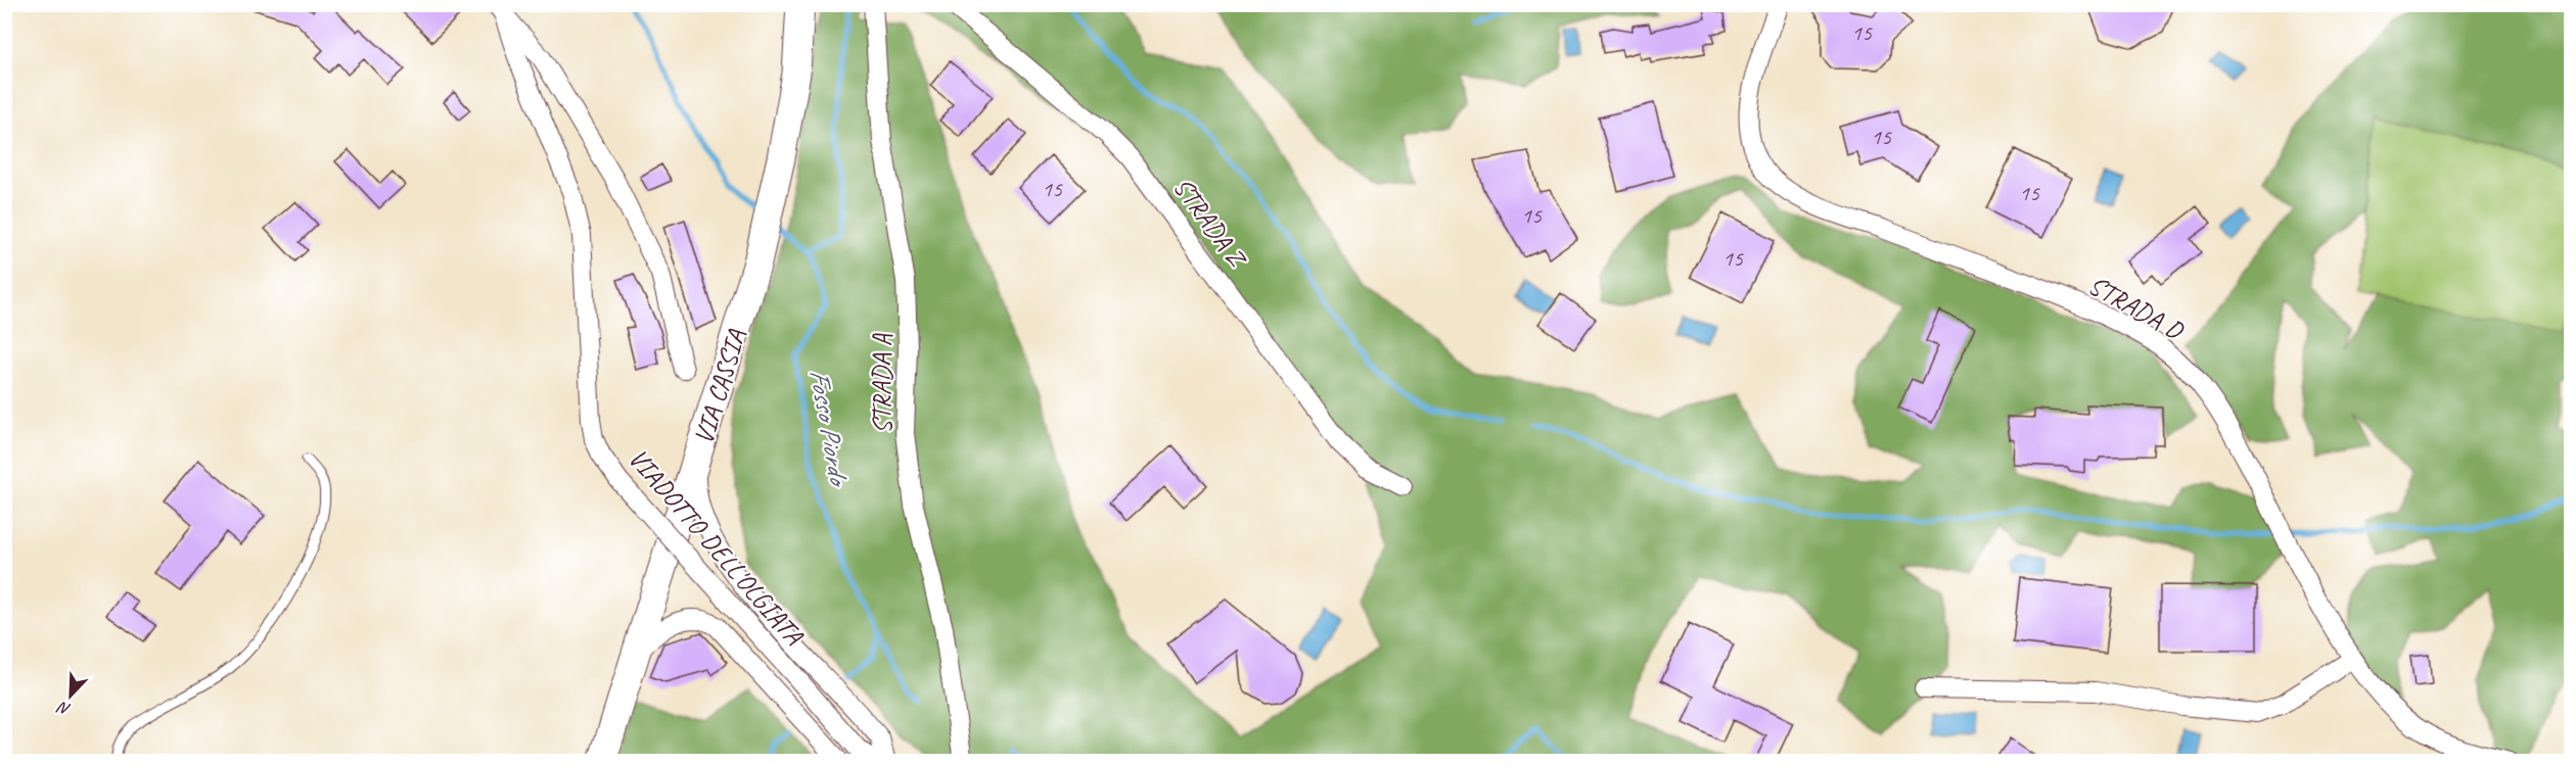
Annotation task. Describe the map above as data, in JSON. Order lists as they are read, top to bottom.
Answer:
{
  "streets": {
    "main road": ["VIA CASSIA"],
    "street": [
      "STRADA Z",
      "STRADA D",
      "STRADA A",
      "VIADOTTO DELL'OLGIATA"
    ]
  },
  "water": ["Fosso Piordo"],
  "house_numbers": [
    "15",
    "15",
    "15",
    "15",
    "15",
    "15"
  ],
  "north": "bottom left"
}
